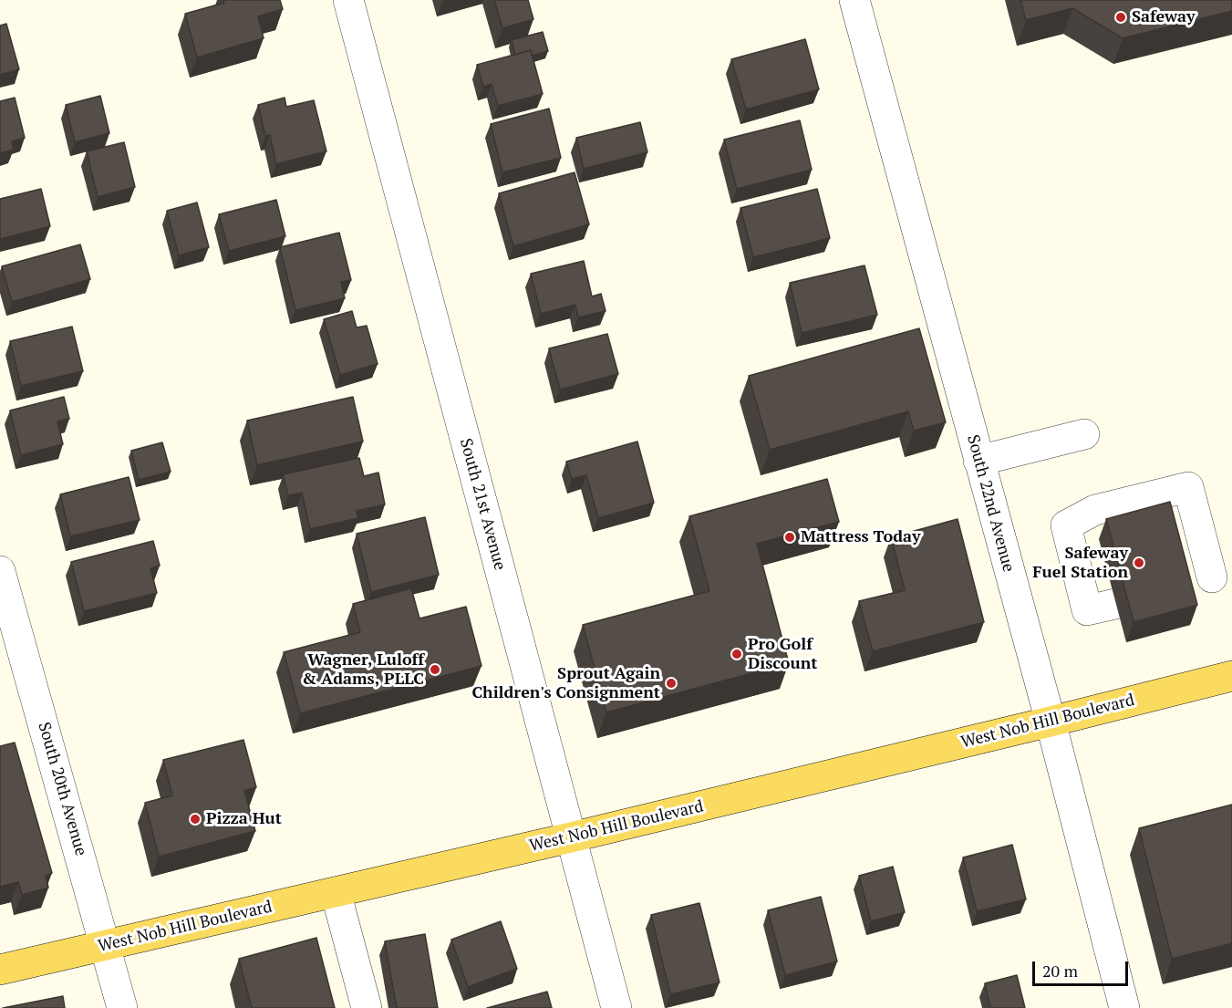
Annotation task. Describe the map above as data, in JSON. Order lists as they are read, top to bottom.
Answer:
{
  "streets": {
    "main road": ["West Nob Hill Boulevard"],
    "street": ["South 22nd Avenue", "South 21st Avenue", "South 20th Avenue"]
  },
  "crossings": [
    ["South 22nd Avenue", "West Nob Hill Boulevard"],
    ["South 21st Avenue", "West Nob Hill Boulevard"],
    ["West Nob Hill Boulevard", "South 20th Avenue"]
  ],
  "places": [
    "Safeway",
    "Mattress Today",
    "Safeway Fuel Station",
    "Pro Golf Discount",
    "Wagner, Luloff & Adams, PLLC",
    "Sprout Again Children's Consignment",
    "Pizza Hut"
  ],
  "scale_bar": "20 m"
}
